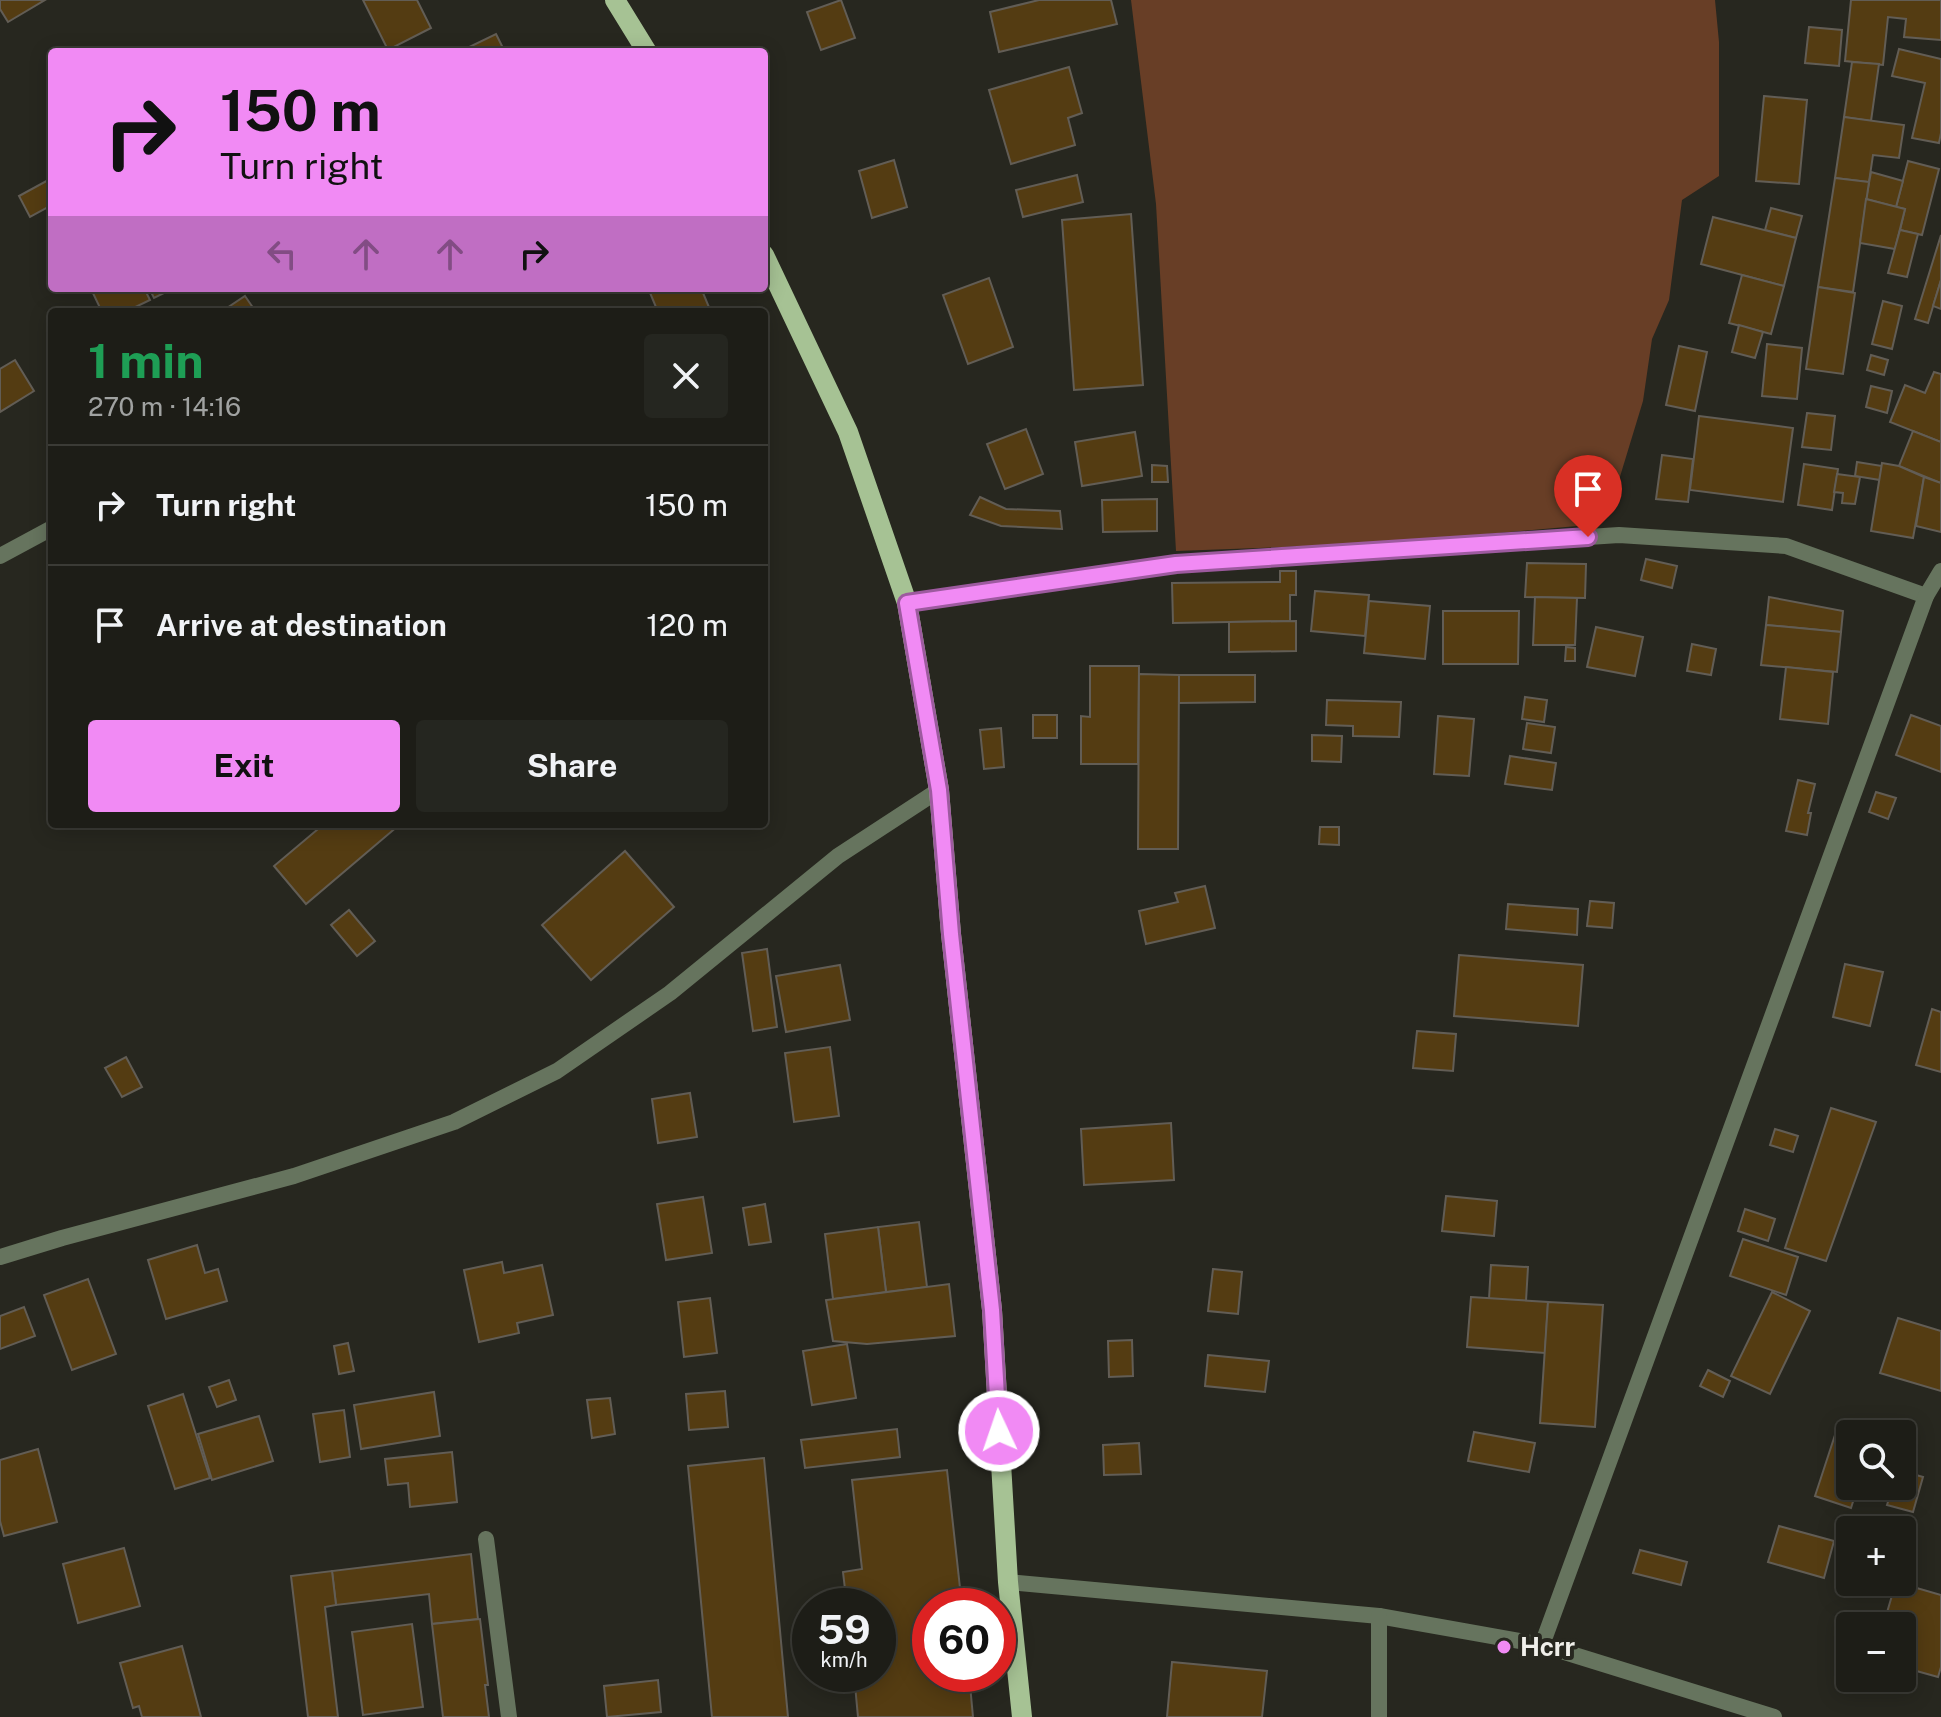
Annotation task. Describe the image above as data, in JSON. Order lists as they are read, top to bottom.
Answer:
{
  "places": ["Hcrr"],
  "page": {
    "turn": ["150 m", "Turn right"],
    "heading": ["1 min", "270 m · 14:16"],
    "list": [
      {
        "name": "Turn right",
        "value": "150 m"
      },
      {
        "name": "Arrive at destination",
        "value": "120 m"
      }
    ],
    "buttons": ["Exit", "Share"],
    "map_buttons": ["+", "−"],
    "speed": "59 km/h",
    "limit": "60"
  }
}
